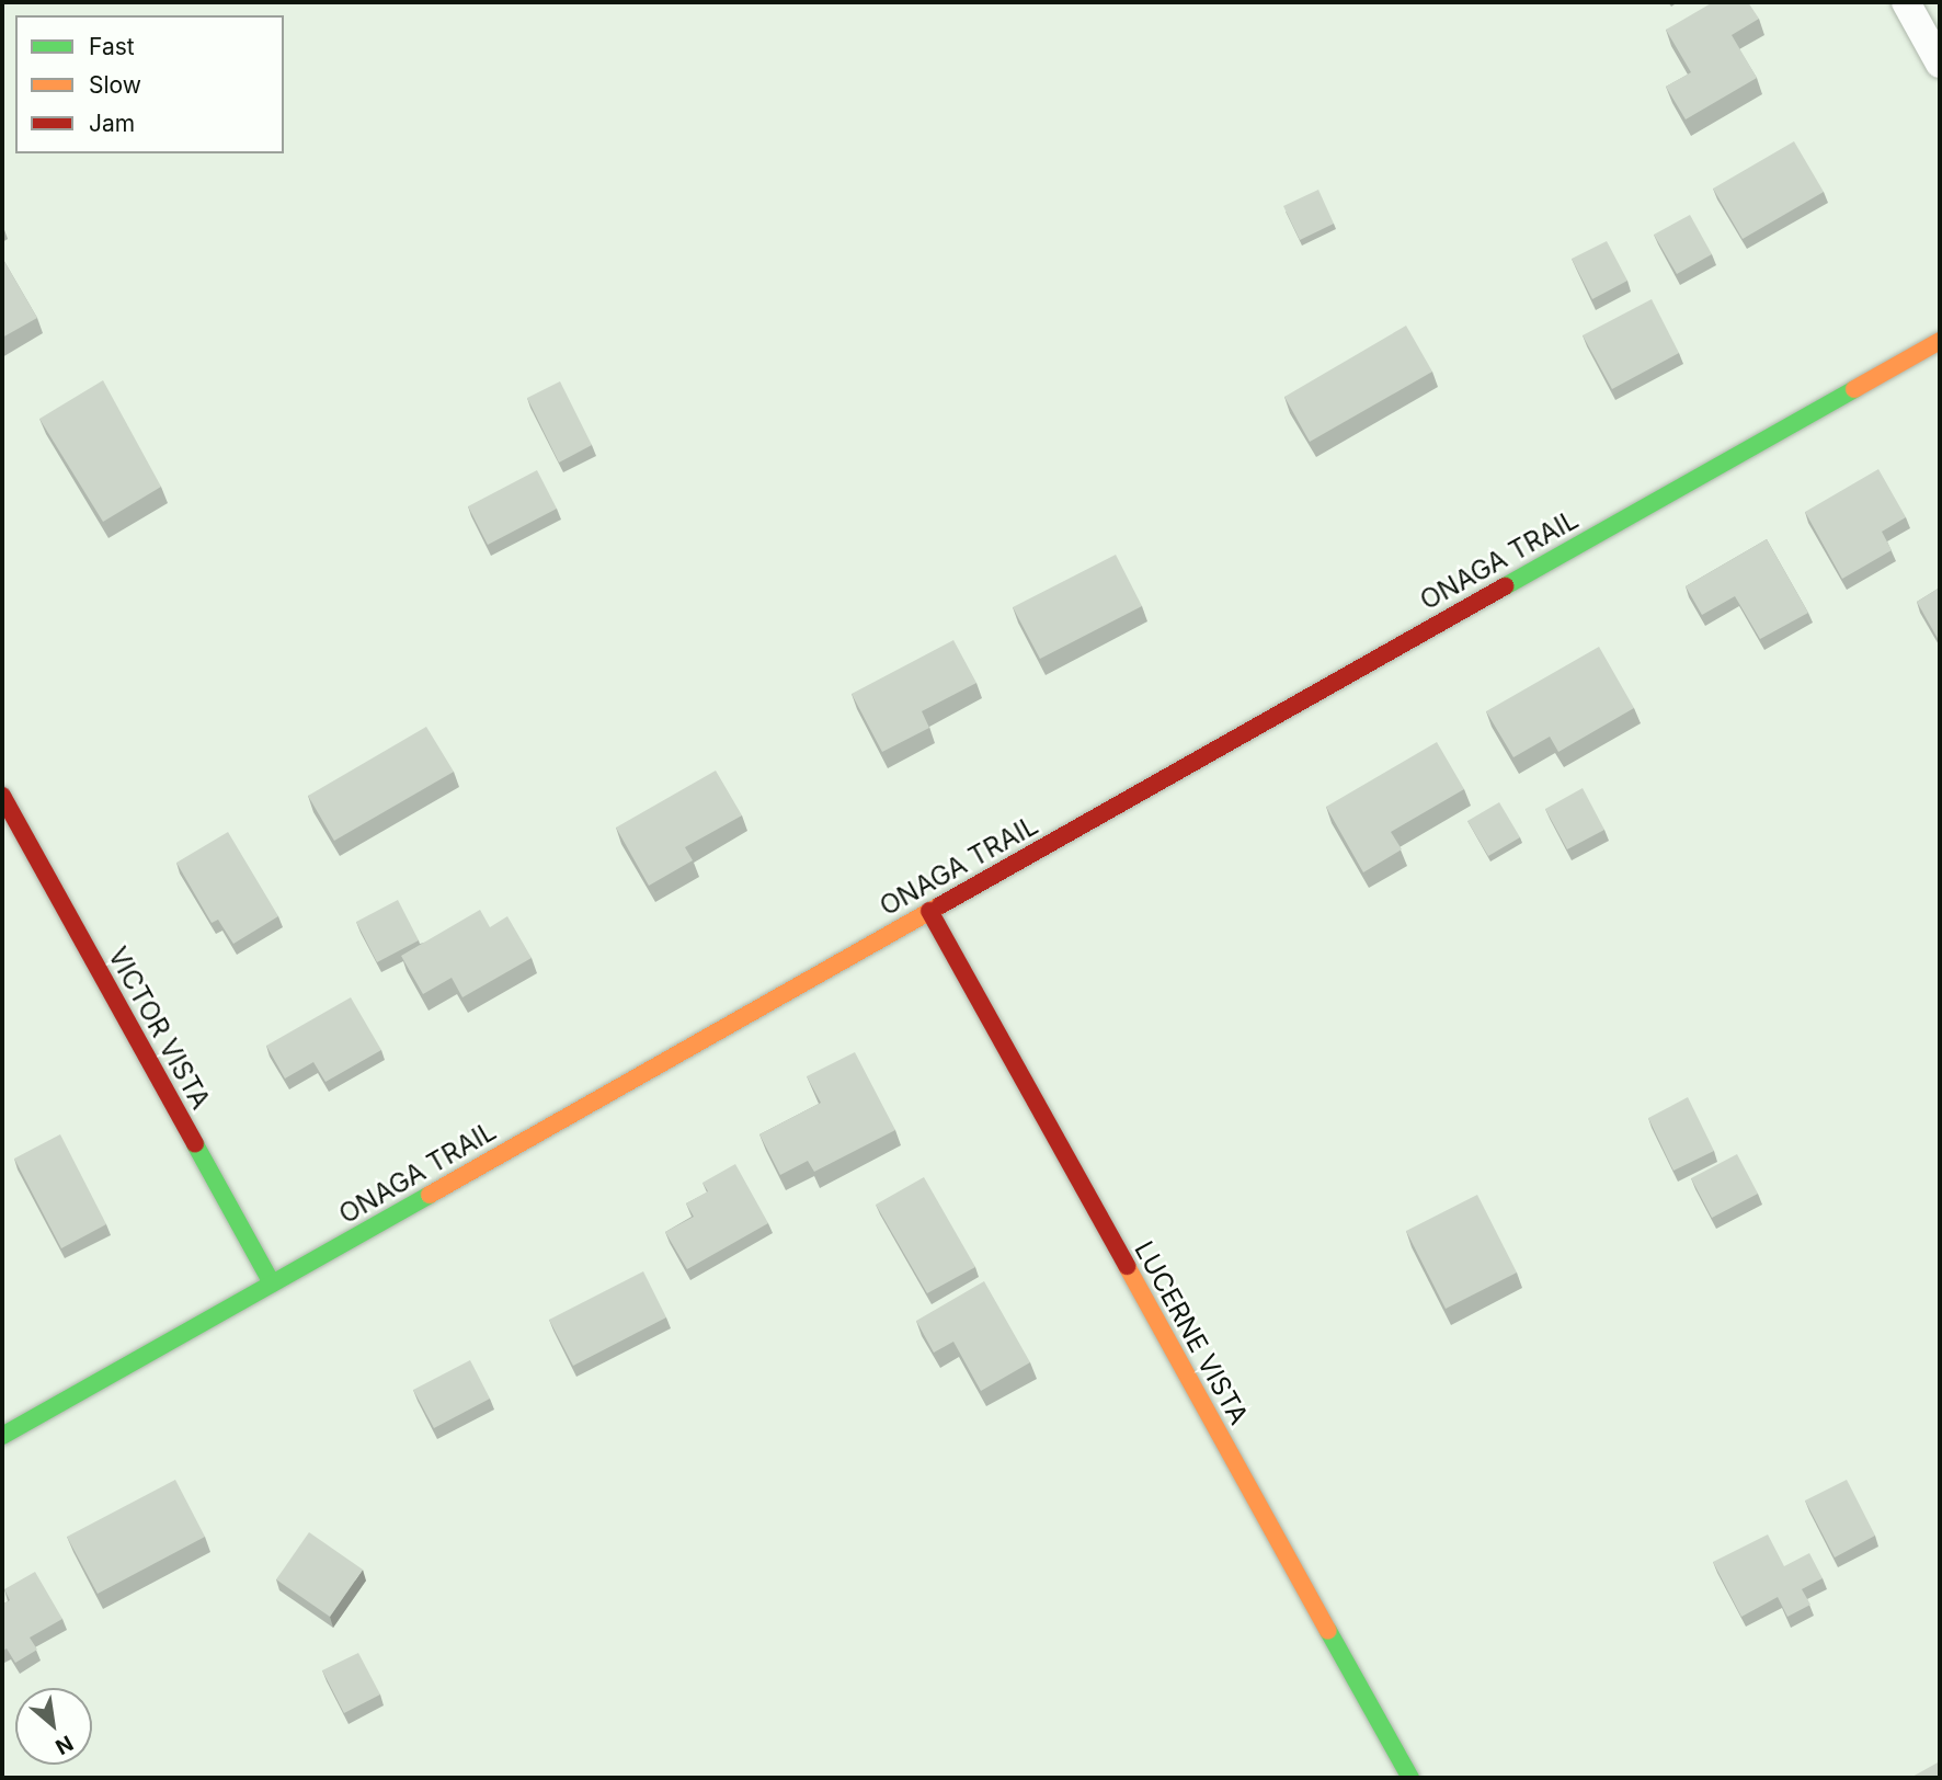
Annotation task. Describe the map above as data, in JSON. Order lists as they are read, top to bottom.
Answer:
{
  "streets": {
    "street": ["ONAGA TRAIL", "VICTOR VISTA", "LUCERNE VISTA"]
  },
  "crossings": [
    ["ONAGA TRAIL", "VICTOR VISTA"],
    ["ONAGA TRAIL", "LUCERNE VISTA"]
  ],
  "legend": ["Fast", "Slow", "Jam"],
  "north": "bottom right"
}
